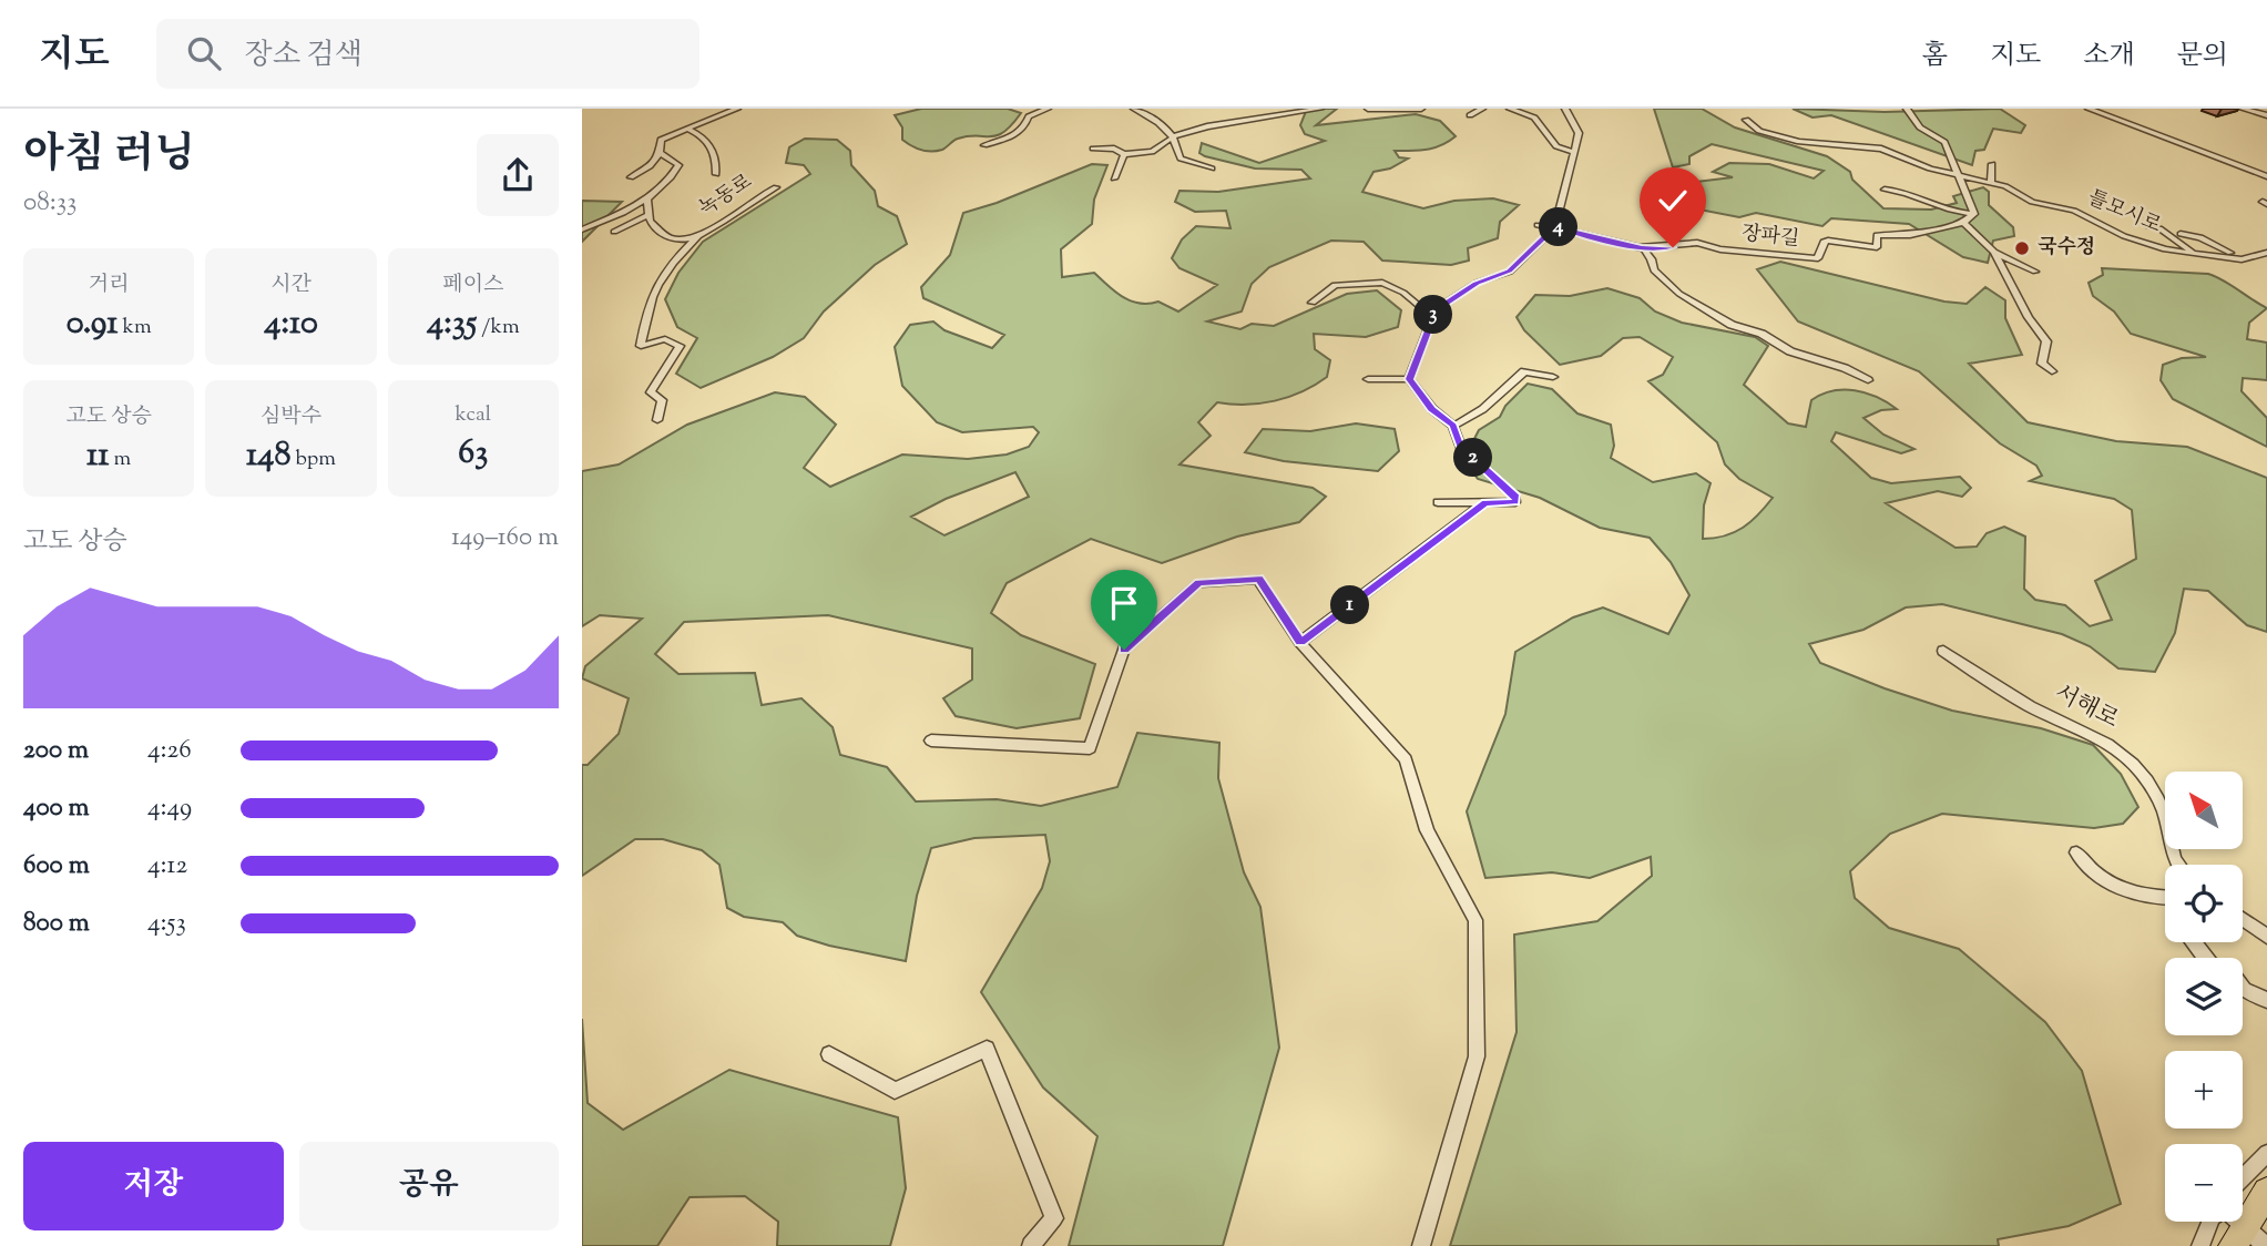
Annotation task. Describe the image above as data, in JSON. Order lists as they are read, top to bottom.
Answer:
{
  "streets": {
    "street": [
      "녹동로",
      "틀모시로",
      "장파길",
      "서해로"
    ]
  },
  "places": ["국수정"],
  "north": "top left",
  "page": {
    "header": "지도",
    "search": "장소 검색",
    "nav": [
      "홈",
      "지도",
      "소개",
      "문의"
    ],
    "heading": ["아침 러닝", "08:33"],
    "pins": [
      "4",
      "3",
      "2",
      "1"
    ],
    "stats": [
      ["거리", "0.91 km"],
      ["시간", "4:10"],
      ["페이스", "4:35 /km"],
      ["고도 상승", "11 m"],
      ["심박수", "148 bpm"],
      ["kcal", "63"]
    ],
    "chart": ["고도 상승", "149–160 m"],
    "list": [
      {
        "name": "200 m",
        "note": "4:26"
      },
      {
        "name": "400 m",
        "note": "4:49"
      },
      {
        "name": "600 m",
        "note": "4:12"
      },
      {
        "name": "800 m",
        "note": "4:53"
      }
    ],
    "map_buttons": ["+", "−"],
    "buttons": ["저장", "공유"]
  }
}
